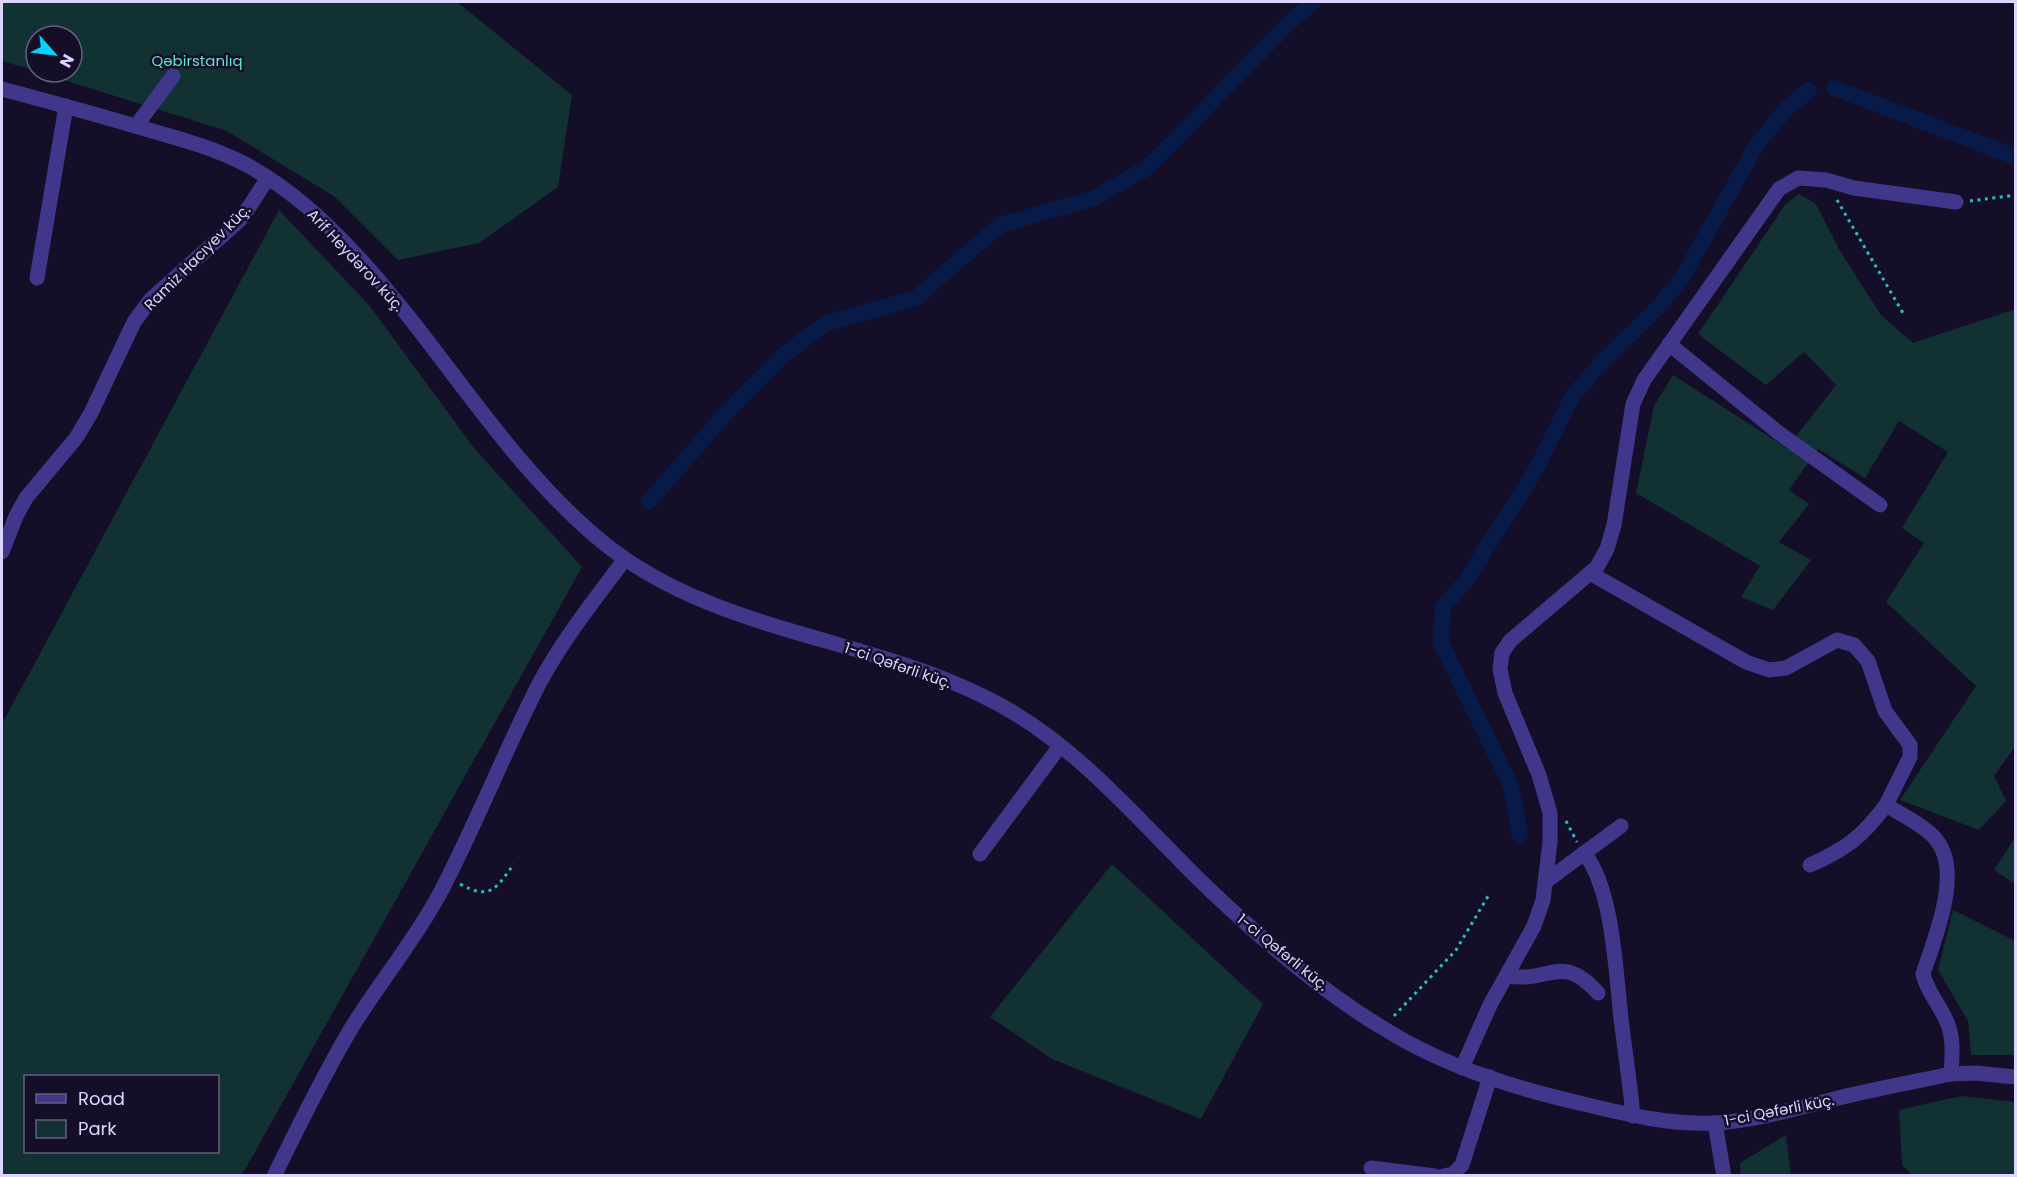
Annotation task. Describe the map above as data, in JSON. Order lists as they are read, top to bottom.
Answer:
{
  "streets": {
    "street": ["Ramiz Hacıyev küç.", "Arif Heydərov küç.", "1-ci Qəfərli küç."]
  },
  "crossings": [
    ["Ramiz Hacıyev küç.", "Arif Heydərov küç."],
    ["Arif Heydərov küç.", "1-ci Qəfərli küç."]
  ],
  "parks": ["Qəbirstanlıq"],
  "legend": ["Road", "Park"],
  "north": "bottom right"
}
